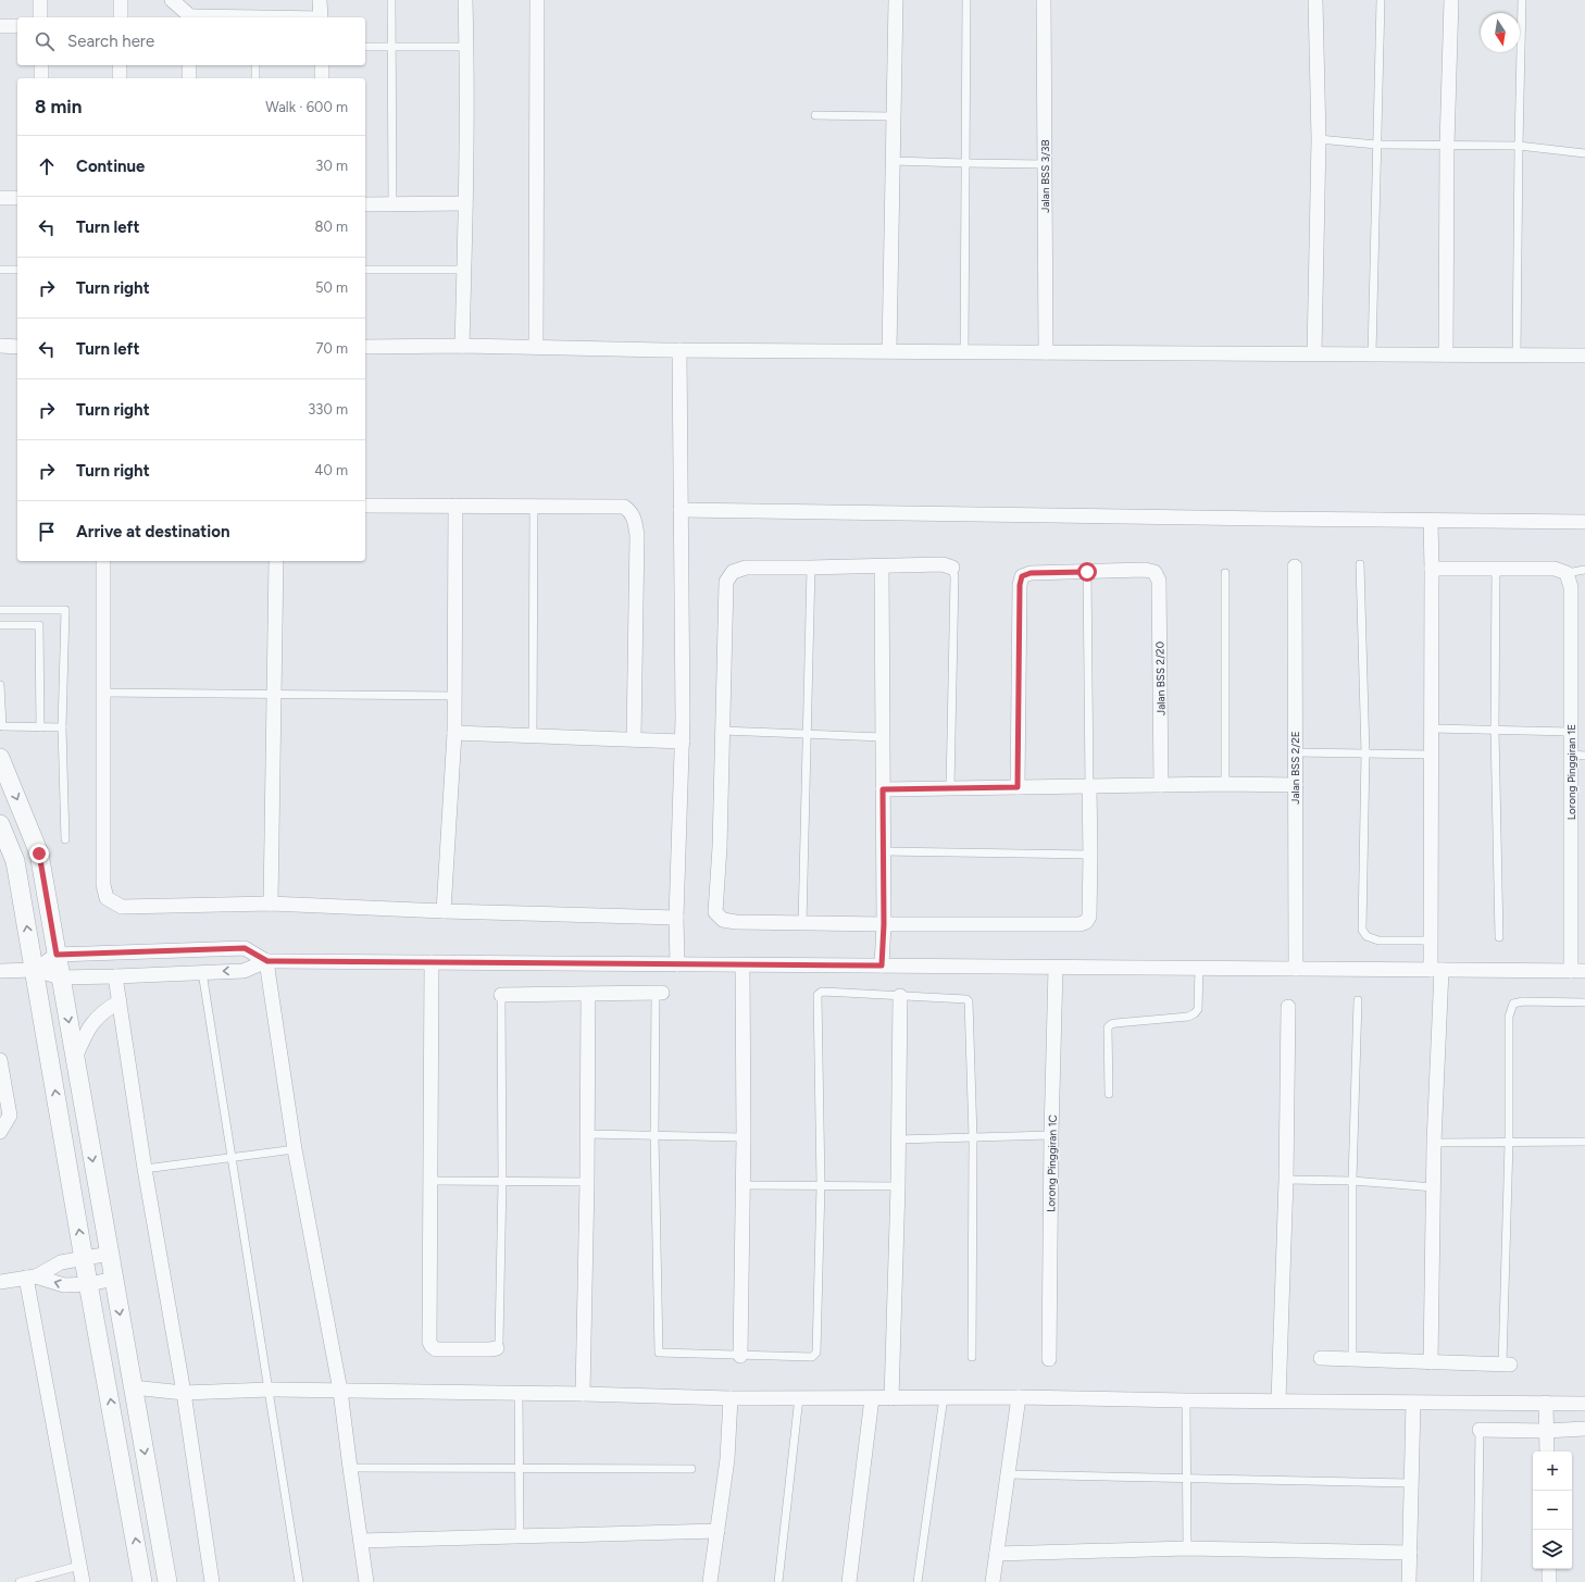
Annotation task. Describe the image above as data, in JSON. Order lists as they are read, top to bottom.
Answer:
{
  "streets": {
    "street": [
      "Jalan BSS 3/3B",
      "Jalan BSS 2/20",
      "Jalan BSS 2/2E",
      "Lorong Pinggiran 1E",
      "Lorong Pinggiran 1C"
    ]
  },
  "north": "bottom",
  "page": {
    "search": "Search here",
    "heading": ["8 min", "Walk · 600 m"],
    "list": [
      ["Continue", "30 m"],
      ["Turn left", "80 m"],
      ["Turn right", "50 m"],
      ["Turn left", "70 m"],
      ["Turn right", "330 m"],
      ["Turn right", "40 m"],
      "Arrive at destination"
    ],
    "map_buttons": ["+", "−"]
  }
}
